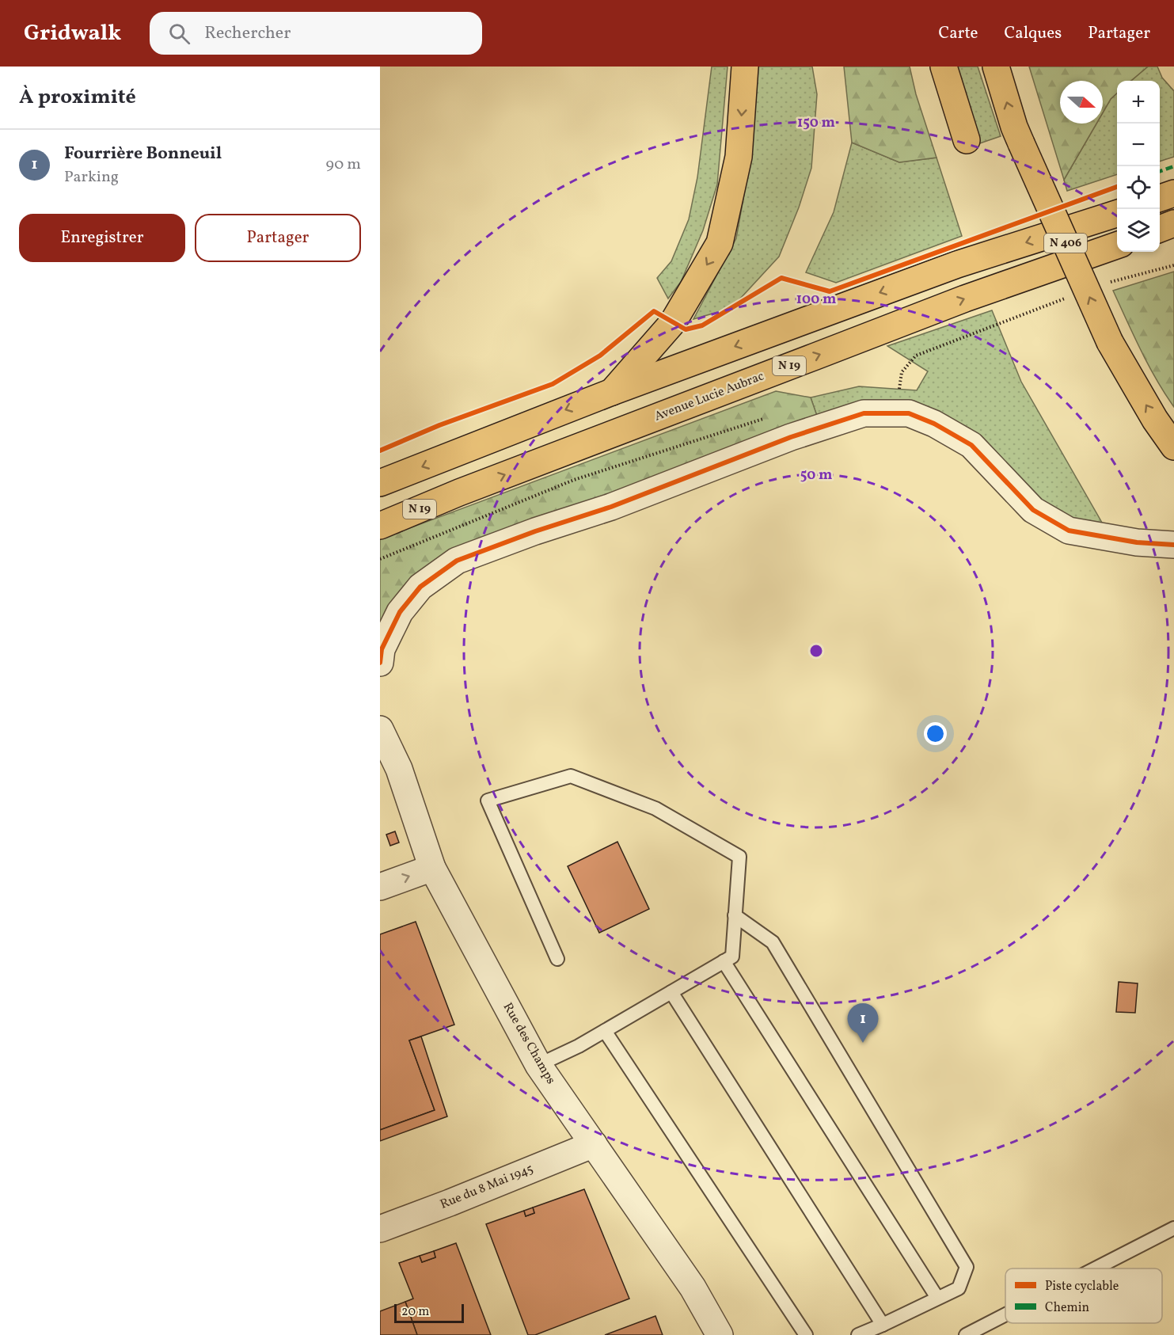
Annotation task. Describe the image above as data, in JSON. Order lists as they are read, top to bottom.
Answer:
{
  "streets": {
    "main road": ["N 406", "N 19", "Avenue Lucie Aubrac"],
    "street": ["Rue des Champs", "Rue du 8 Mai 1945"]
  },
  "crossings": [
    ["Rue des Champs", "Rue du 8 Mai 1945"]
  ],
  "legend": ["Piste cyclable", "Chemin"],
  "scale_bar": "20 m",
  "north": "right",
  "page": {
    "header": "Gridwalk",
    "search": "Rechercher",
    "nav": ["Carte", "Calques", "Partager"],
    "heading": "À proximité",
    "map_buttons": ["+", "−"],
    "list": [
      {
        "mark": "1",
        "name": "Fourrière Bonneuil",
        "note": "Parking",
        "value": "90 m"
      }
    ],
    "buttons": ["Enregistrer", "Partager"],
    "pins": "1",
    "scale": "20 m"
  },
  "rings": ["150 m", "100 m", "50 m"]
}
